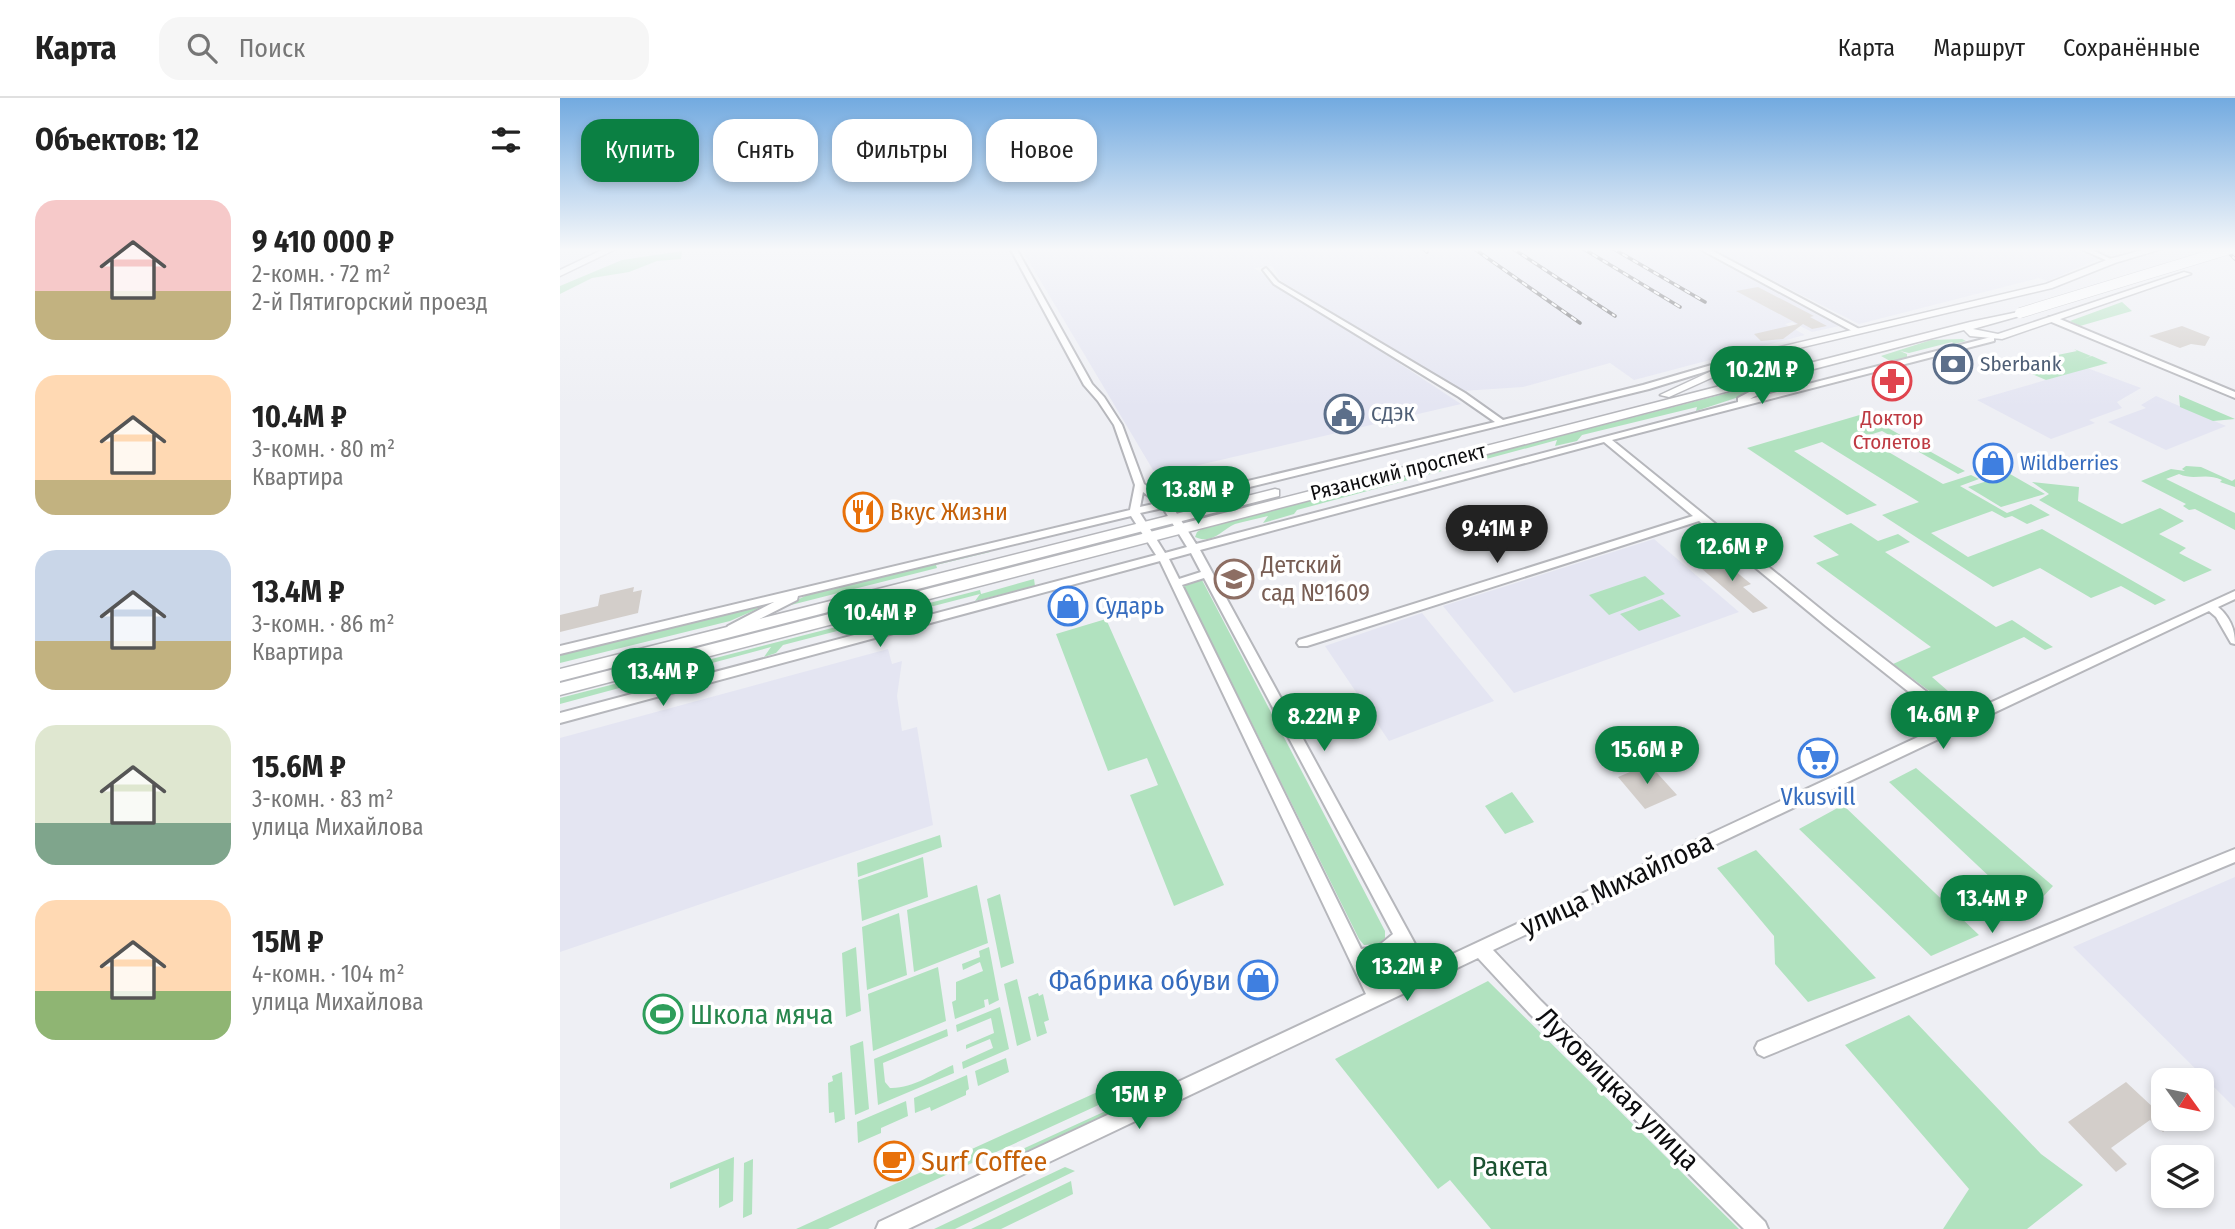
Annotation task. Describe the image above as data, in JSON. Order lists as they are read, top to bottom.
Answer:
{
  "streets": {
    "main road": ["Рязанский проспект"],
    "street": ["улица Михайлова", "Луховицкая улица"]
  },
  "crossings": [
    ["улица Михайлова", "Луховицкая улица"]
  ],
  "parks": ["Ракета"],
  "places": {
    "bank": ["Sberbank"],
    "pharmacy": ["Доктор Столетов"],
    "public building": ["СДЭК"],
    "shop": ["Wildberries", "Сударь", "Фабрика обуви"],
    "restaurant": ["Вкус Жизни"],
    "school or university": ["Детский сад №1609"],
    "supermarket": ["Vkusvill"],
    "sports": ["Школа мяча"],
    "cafe": ["Surf Coffee"]
  },
  "north": "bottom right",
  "page": {
    "header": "Карта",
    "search": "Поиск",
    "nav": ["Карта", "Маршрут", "Сохранённые"],
    "heading": "Объектов: 12",
    "chip": [
      "Купить",
      "Снять",
      "Фильтры",
      "Новое"
    ],
    "list": [
      {
        "name": "9 410 000 ₽",
        "note": "2-комн. · 72 m² · 2-й Пятигорский проезд"
      },
      {
        "name": "10.4M ₽",
        "note": "3-комн. · 80 m² · Квартира"
      },
      {
        "name": "13.4M ₽",
        "note": "3-комн. · 86 m² · Квартира"
      },
      {
        "name": "15.6M ₽",
        "note": "3-комн. · 83 m² · улица Михайлова"
      },
      {
        "name": "15M ₽",
        "note": "4-комн. · 104 m² · улица Михайлова"
      }
    ],
    "price": [
      "10.2M ₽",
      "13.8M ₽",
      "9.41M ₽",
      "12.6M ₽",
      "10.4M ₽",
      "13.4M ₽",
      "14.6M ₽",
      "8.22M ₽",
      "15.6M ₽",
      "13.4M ₽",
      "13.2M ₽",
      "15M ₽"
    ]
  }
}
